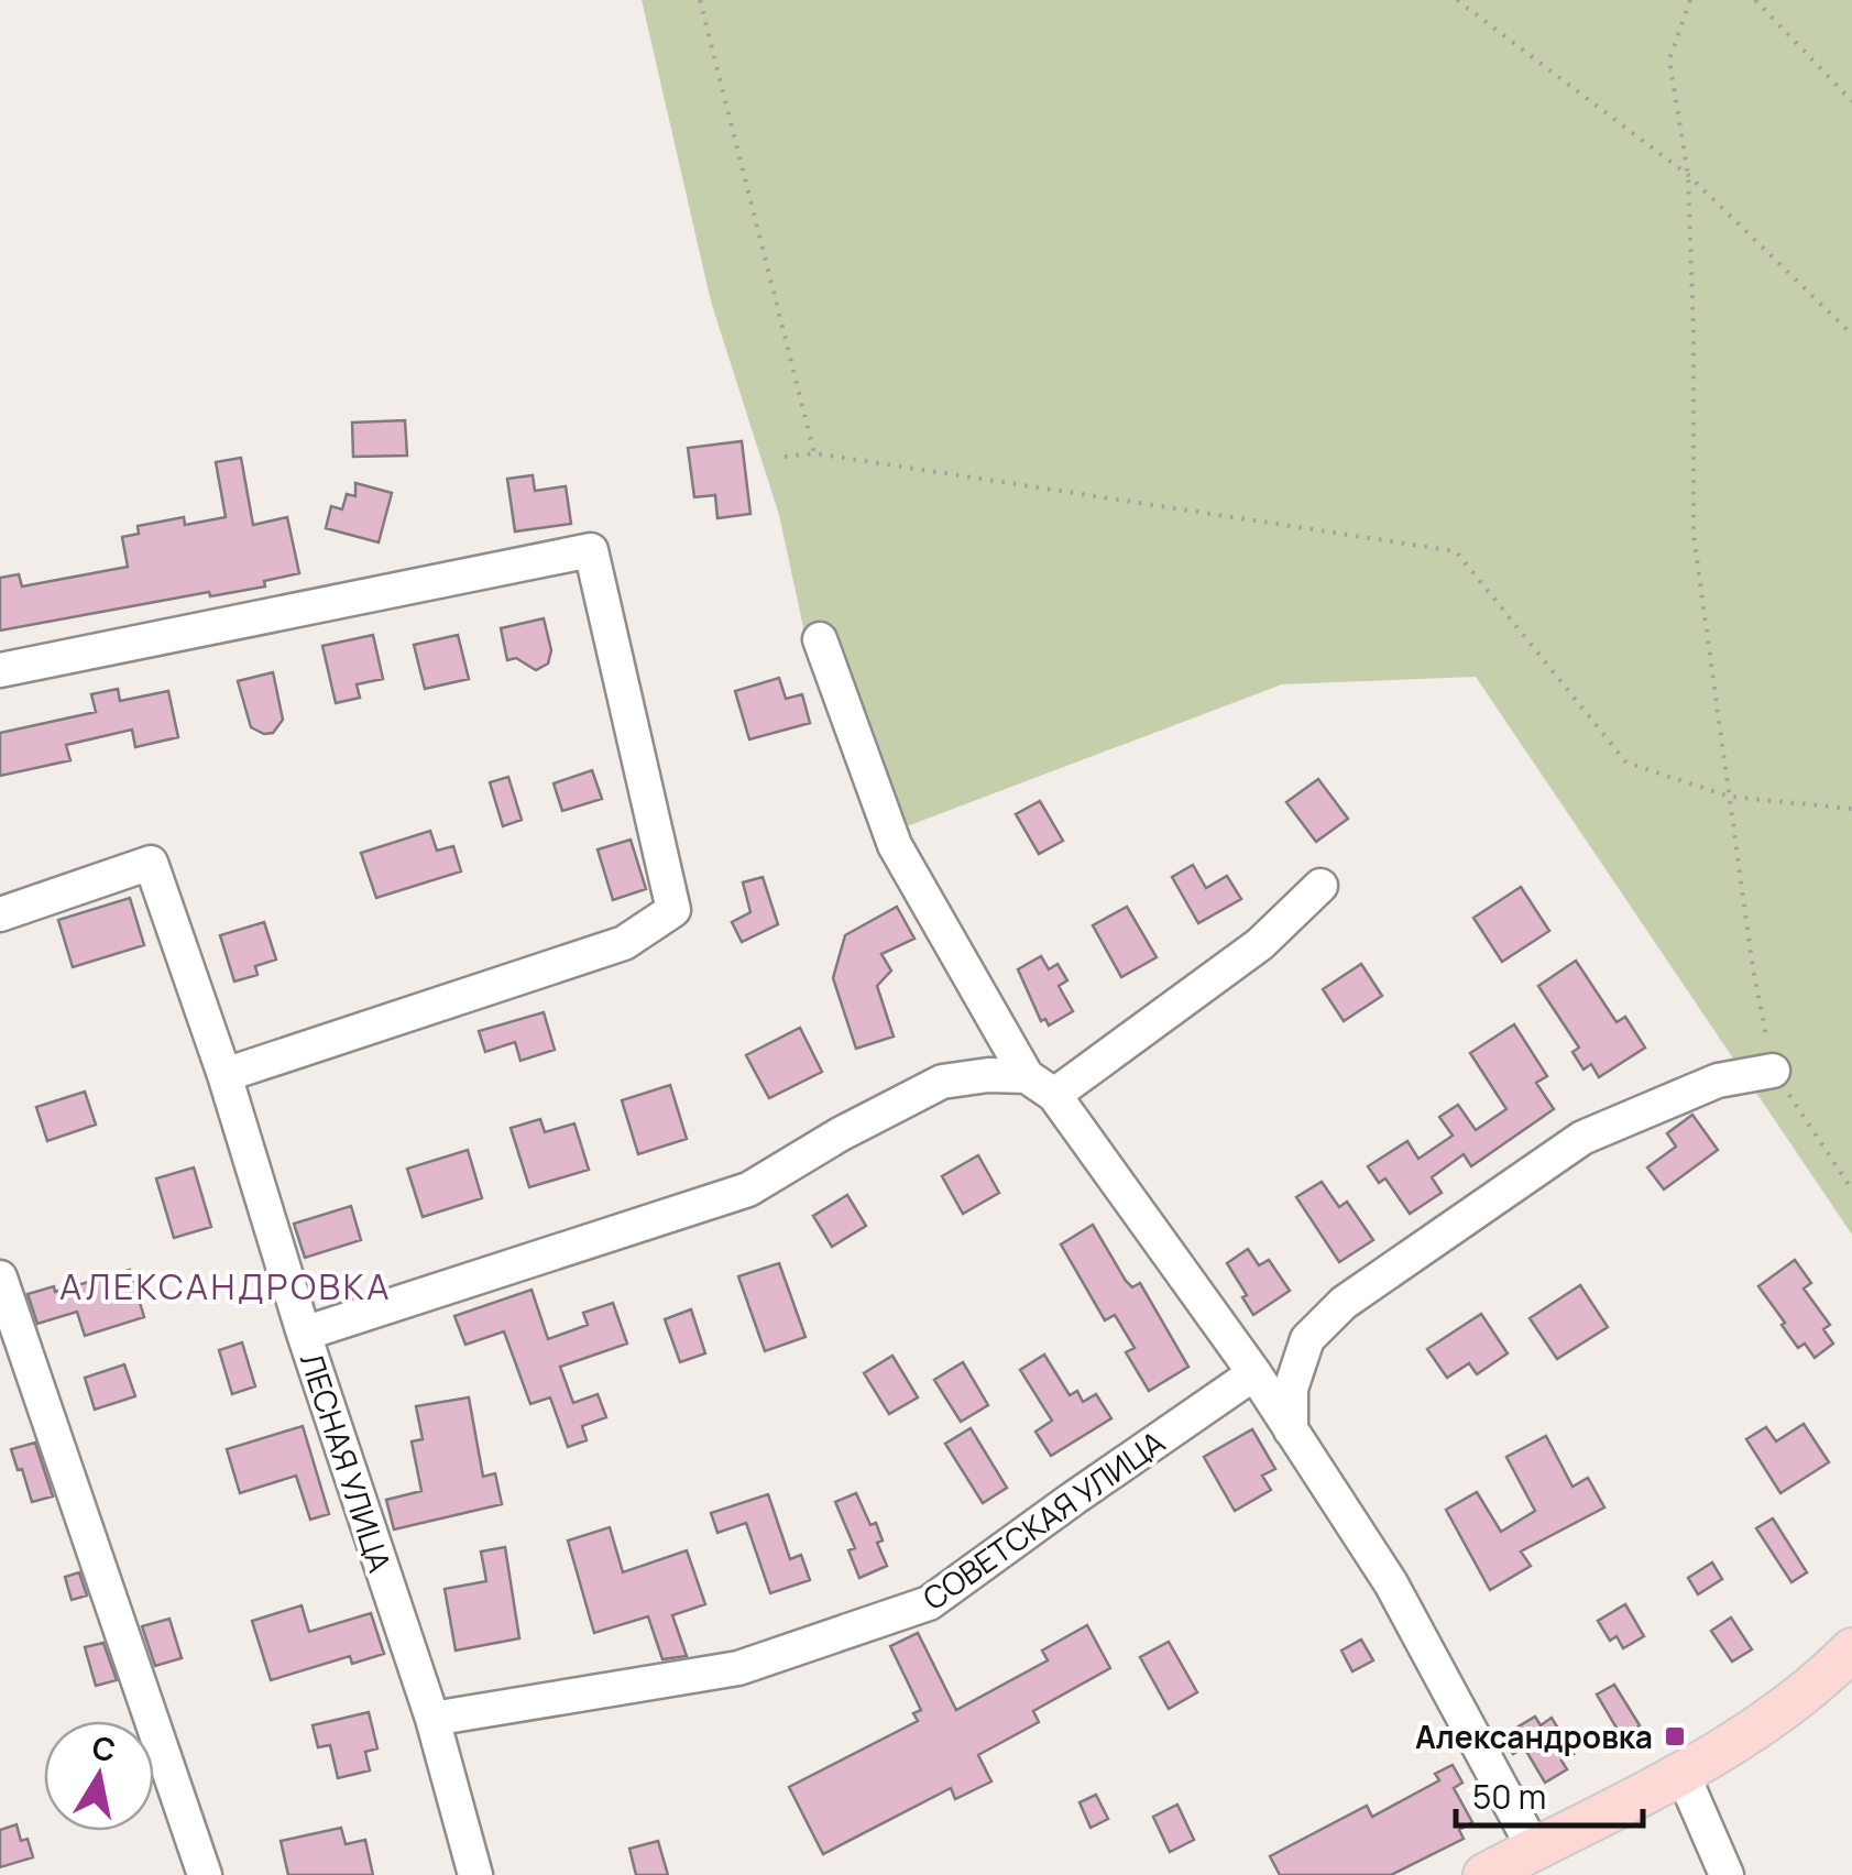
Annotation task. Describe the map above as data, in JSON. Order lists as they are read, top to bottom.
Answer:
{
  "streets": {
    "street": ["ЛЕСНАЯ УЛИЦА", "СОВЕТСКАЯ УЛИЦА"]
  },
  "crossings": [
    ["ЛЕСНАЯ УЛИЦА", "СОВЕТСКАЯ УЛИЦА"]
  ],
  "districts": ["АЛЕКСАНДРОВКА"],
  "places": {
    "transit": ["Александровка"]
  },
  "scale_bar": "50 m",
  "north": "top"
}
